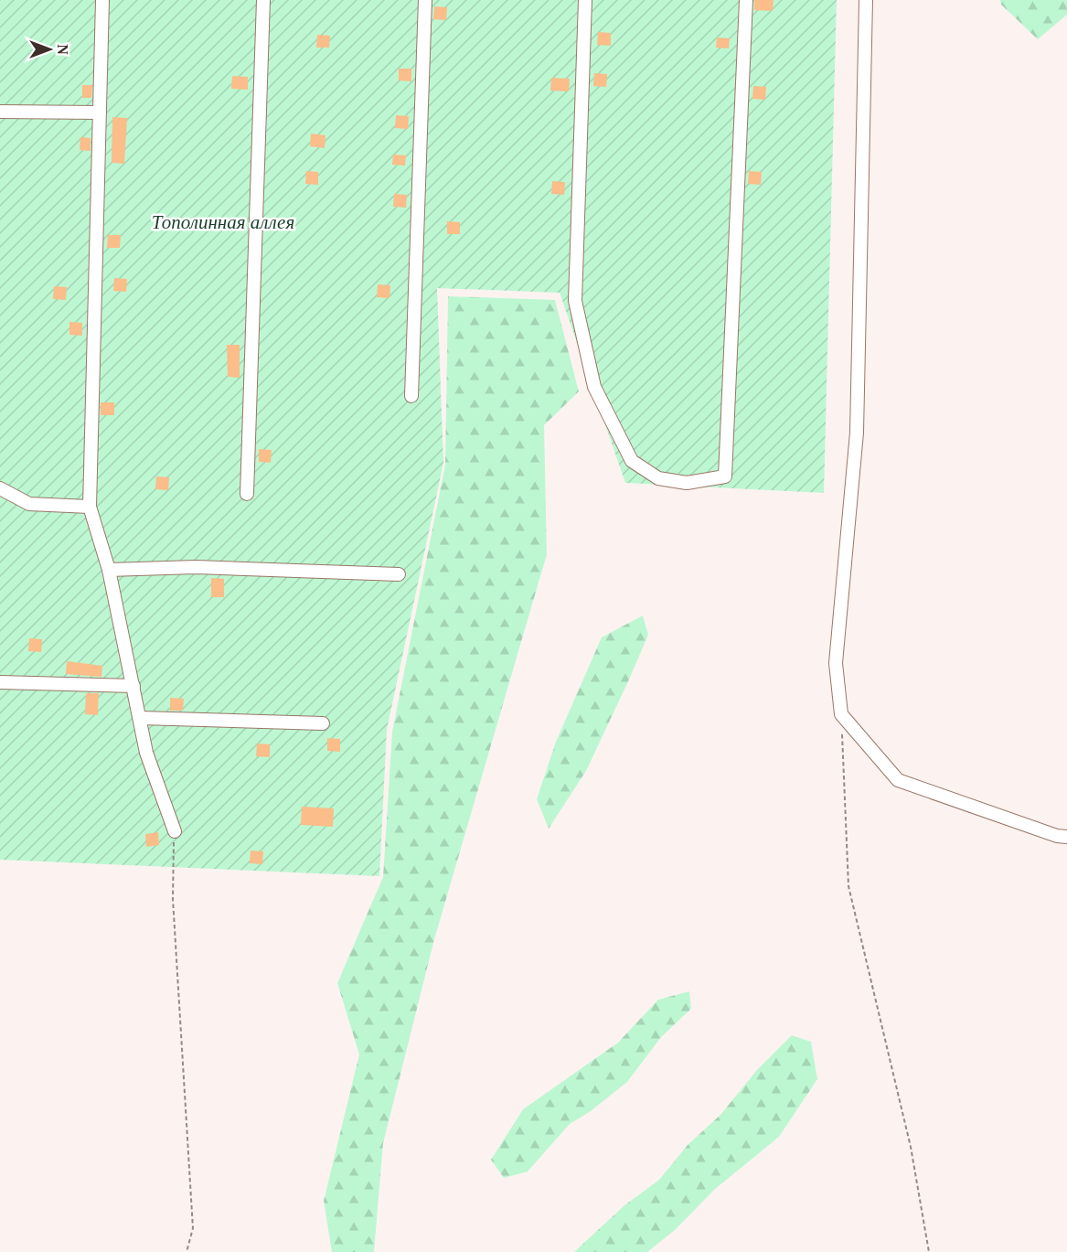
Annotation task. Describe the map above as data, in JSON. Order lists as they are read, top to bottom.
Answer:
{
  "parks": ["Тополинная аллея"],
  "north": "right"
}
